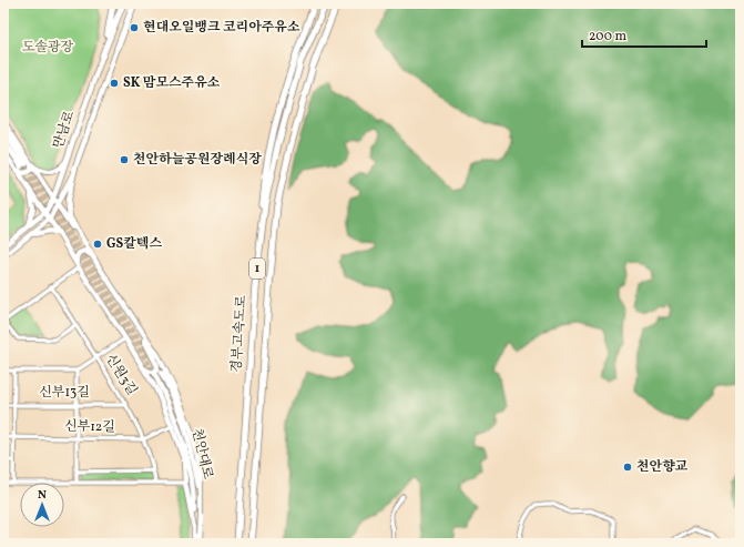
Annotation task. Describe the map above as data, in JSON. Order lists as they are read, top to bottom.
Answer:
{
  "streets": {
    "highway": ["만남로", "1", "경부고속도로"],
    "main road": ["천안대로"],
    "street": ["신원3길", "신부13길", "신부12길"]
  },
  "crossings": [
    ["신원3길", "신부13길"],
    ["신원3길", "신부12길"]
  ],
  "parks": ["도솔광장"],
  "places": [
    "현대오일뱅크 코리아주유소",
    "SK 맘모스주유소",
    "천안하늘공원장례식장",
    "GS칼텍스",
    "천안향교"
  ],
  "scale_bar": "200 m",
  "north": "top"
}
